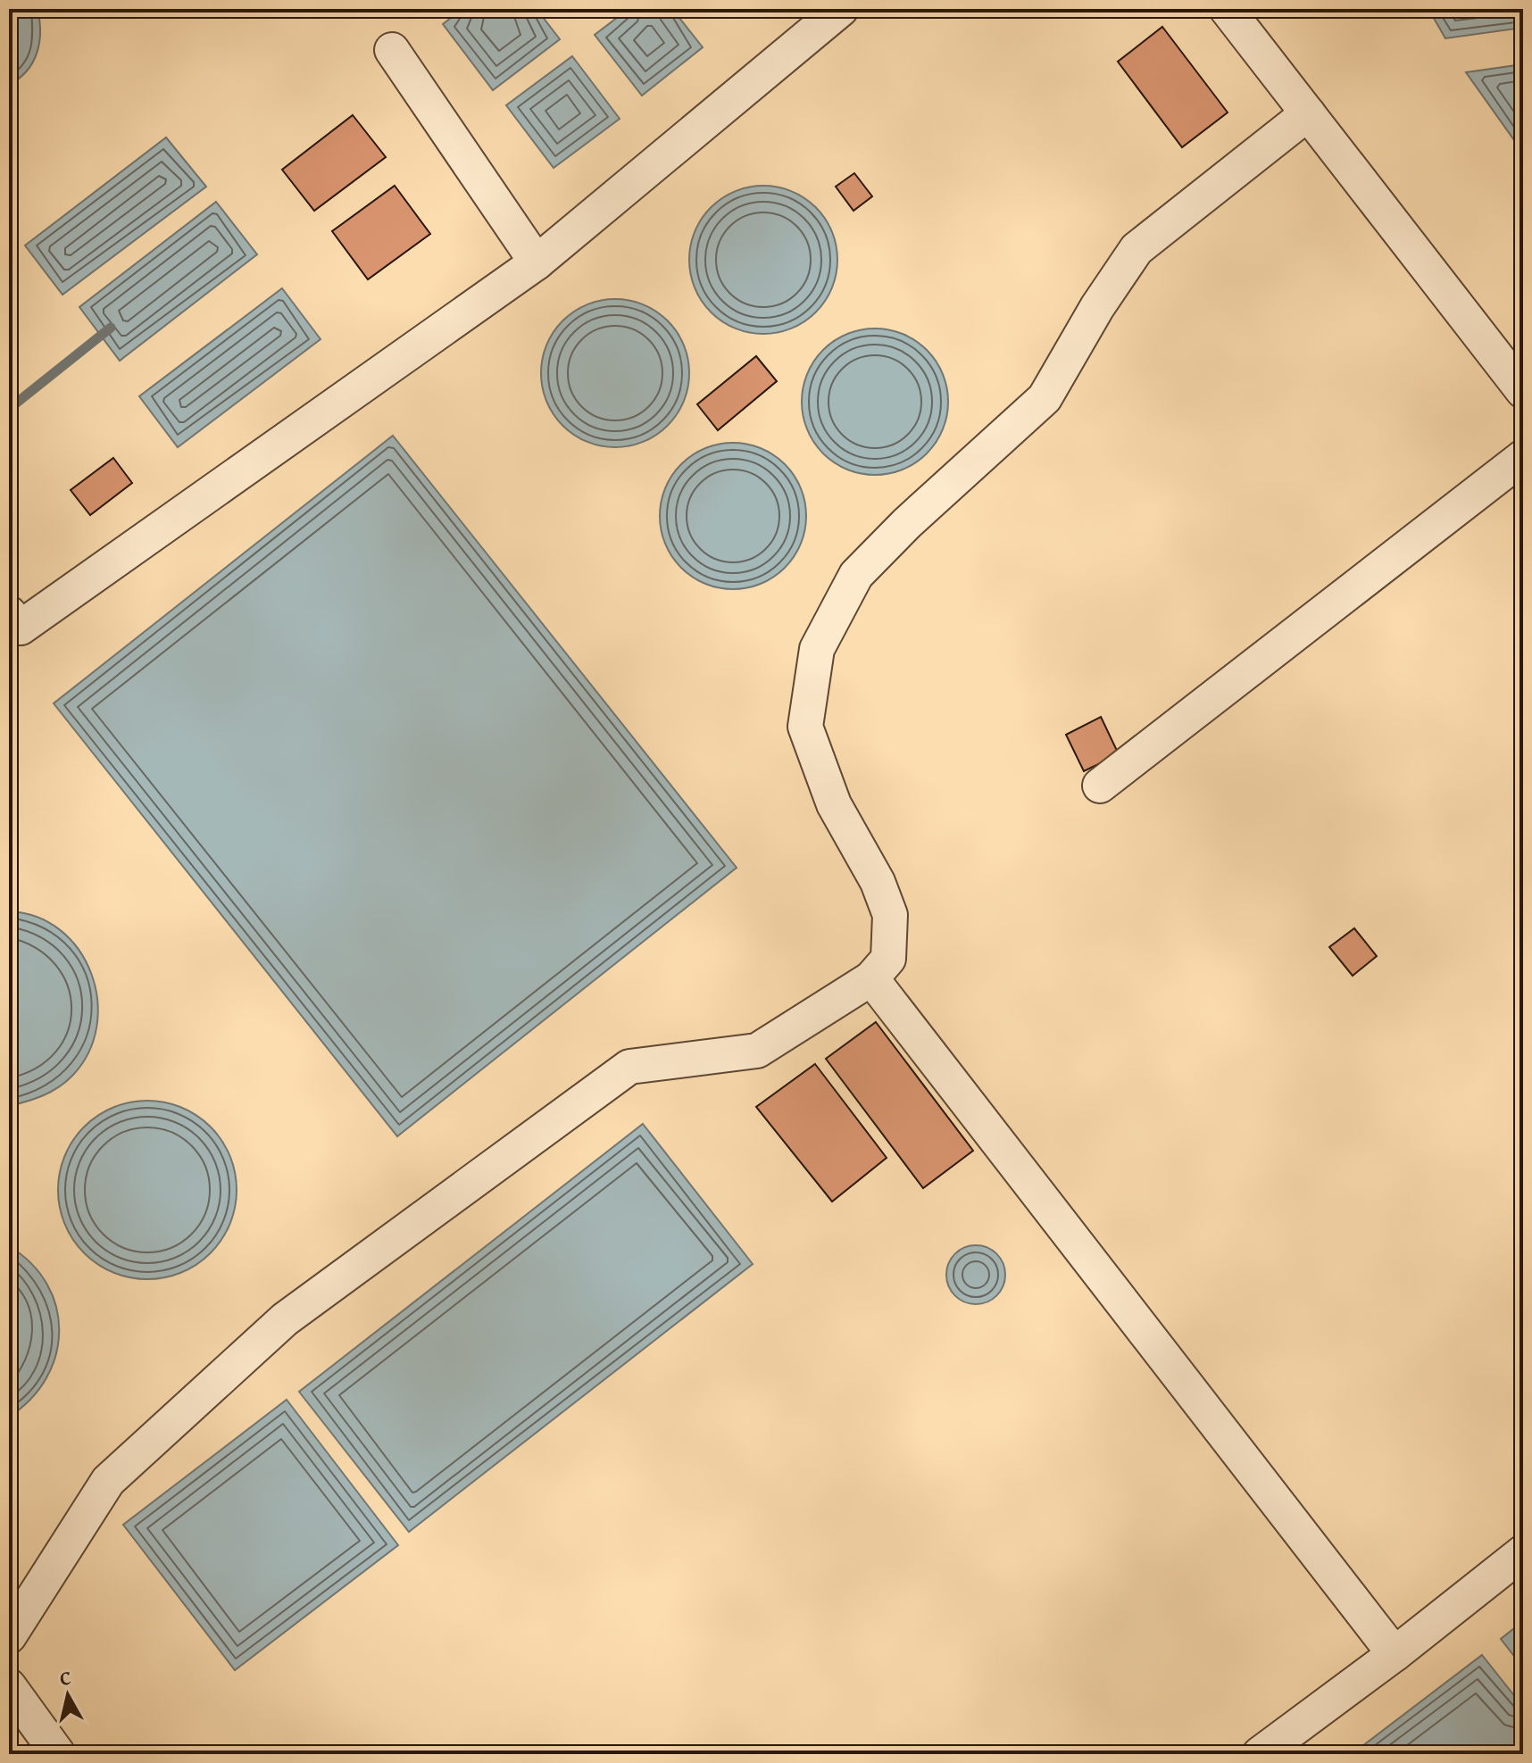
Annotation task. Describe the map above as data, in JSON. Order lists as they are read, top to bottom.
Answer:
{
  "north": "top"
}
